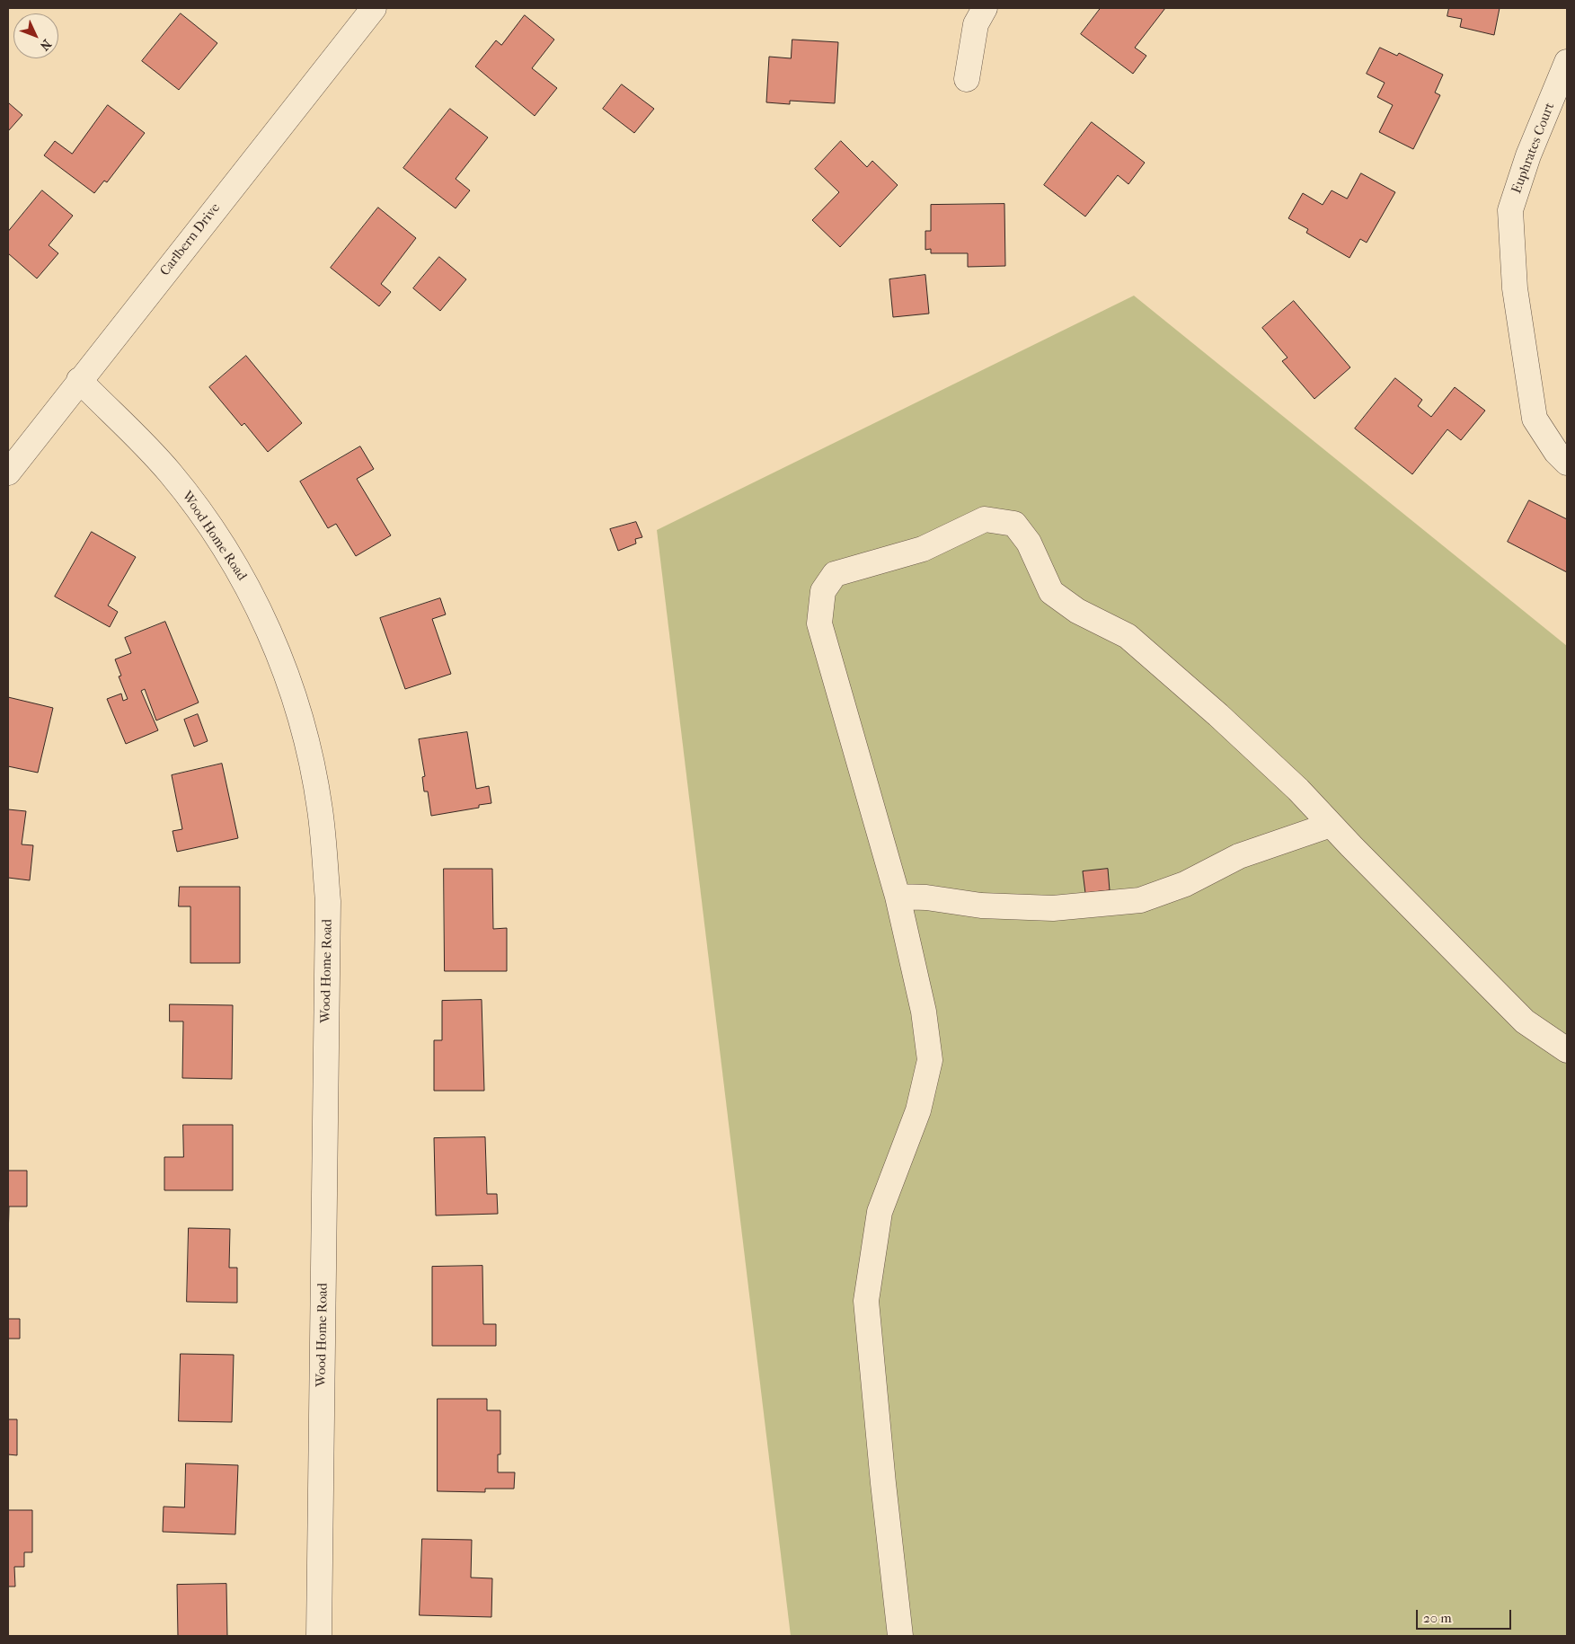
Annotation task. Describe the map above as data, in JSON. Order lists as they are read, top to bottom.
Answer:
{
  "streets": {
    "street": ["Euphrates Court", "Carlbern Drive", "Wood Home Road"]
  },
  "crossings": [
    ["Carlbern Drive", "Wood Home Road"]
  ],
  "scale_bar": "20 m",
  "north": "bottom right"
}
